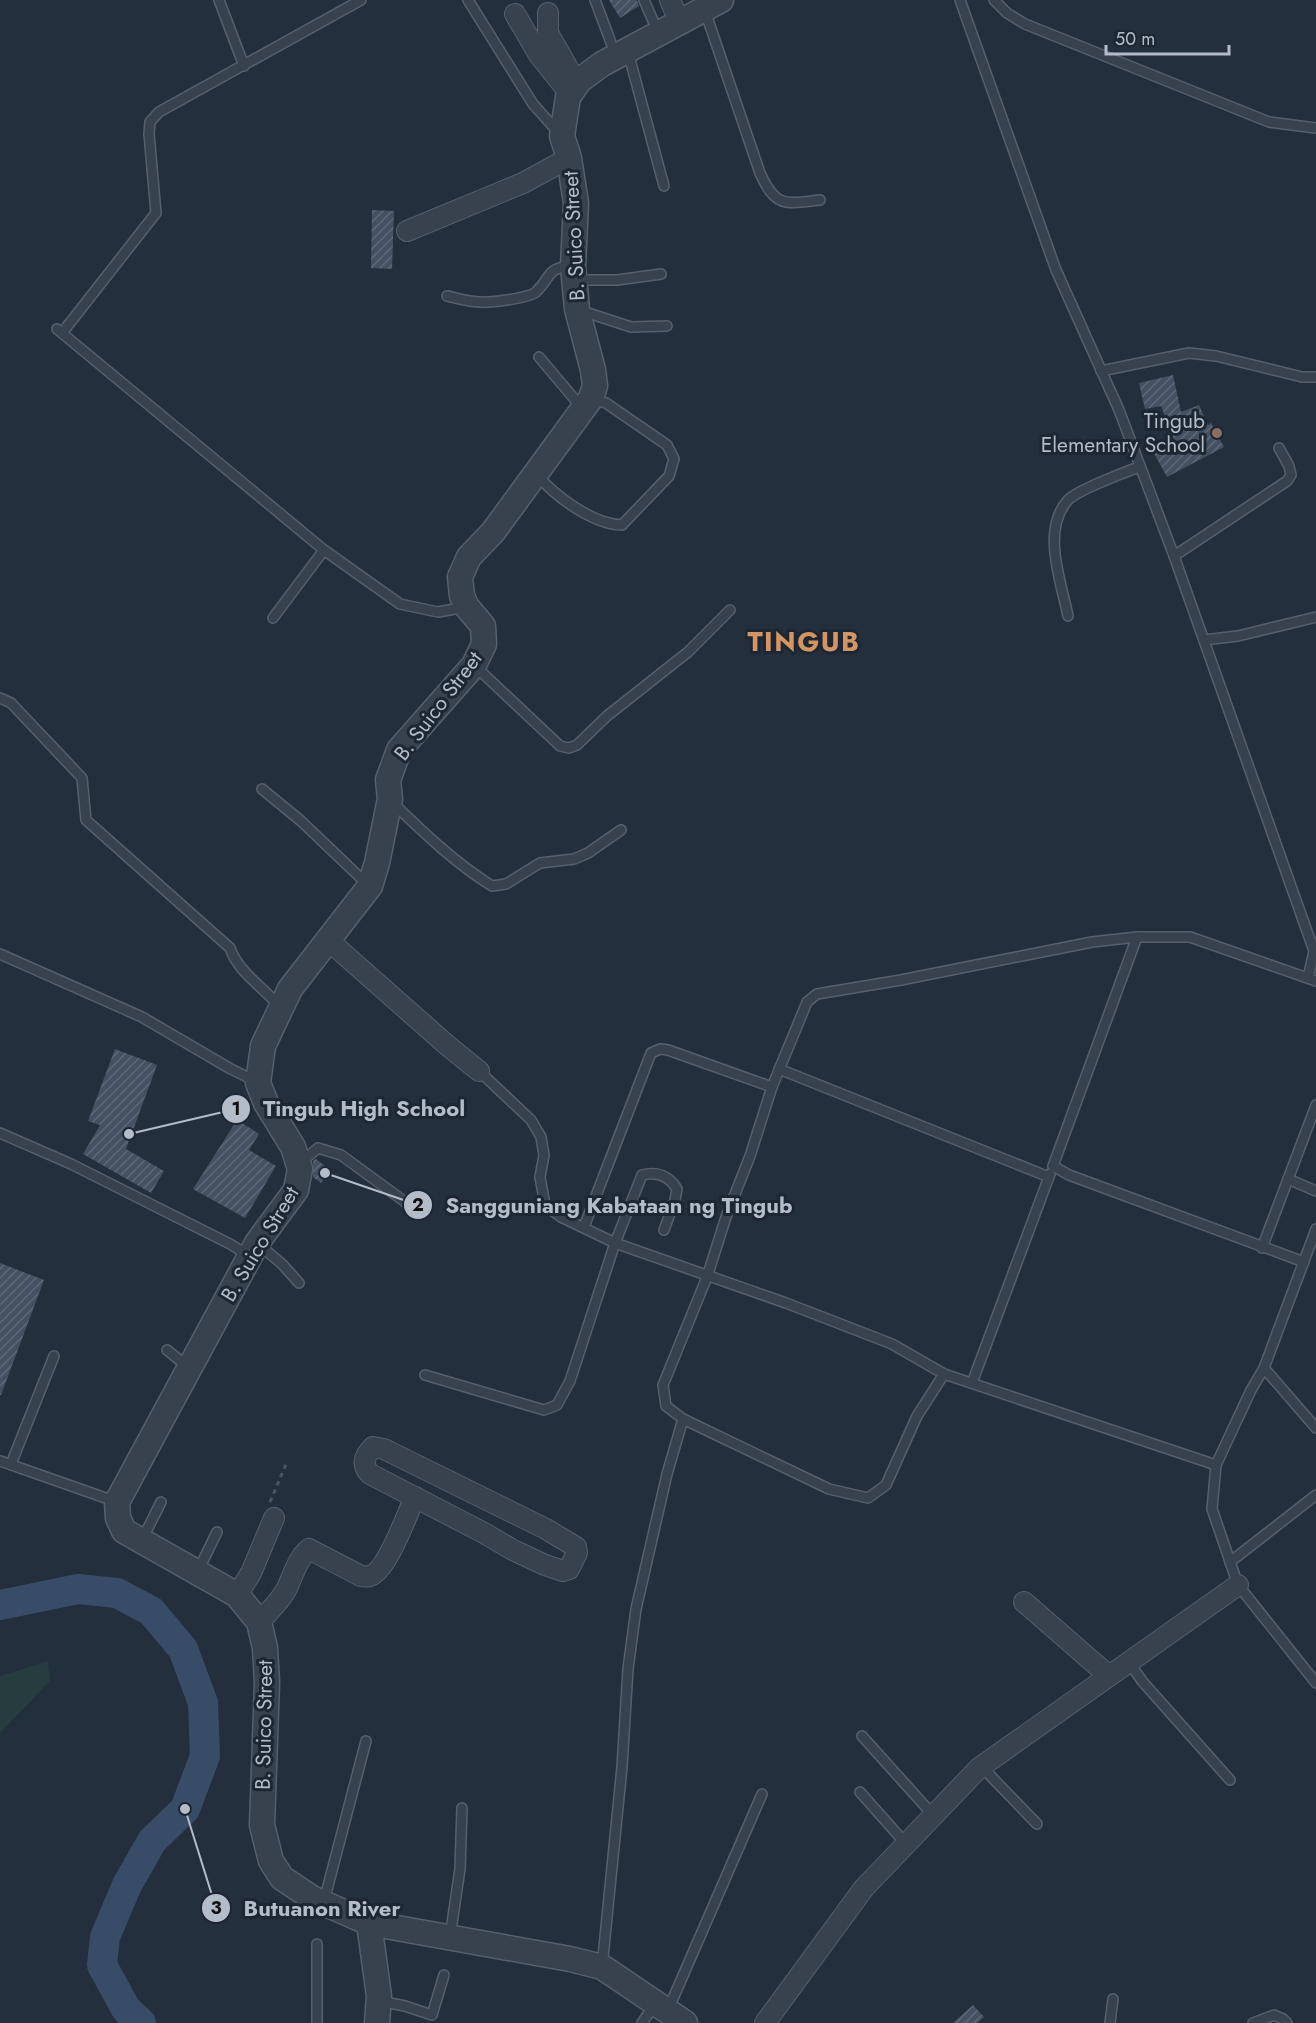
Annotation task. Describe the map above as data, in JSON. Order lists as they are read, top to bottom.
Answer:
{
  "streets": {
    "street": ["B. Suico Street"]
  },
  "districts": ["TINGUB"],
  "places": [
    "Tingub Elementary School",
    "Tingub High School",
    "Sangguniang Kabataan ng Tingub",
    "Butuanon River"
  ],
  "scale_bar": "50 m"
}
